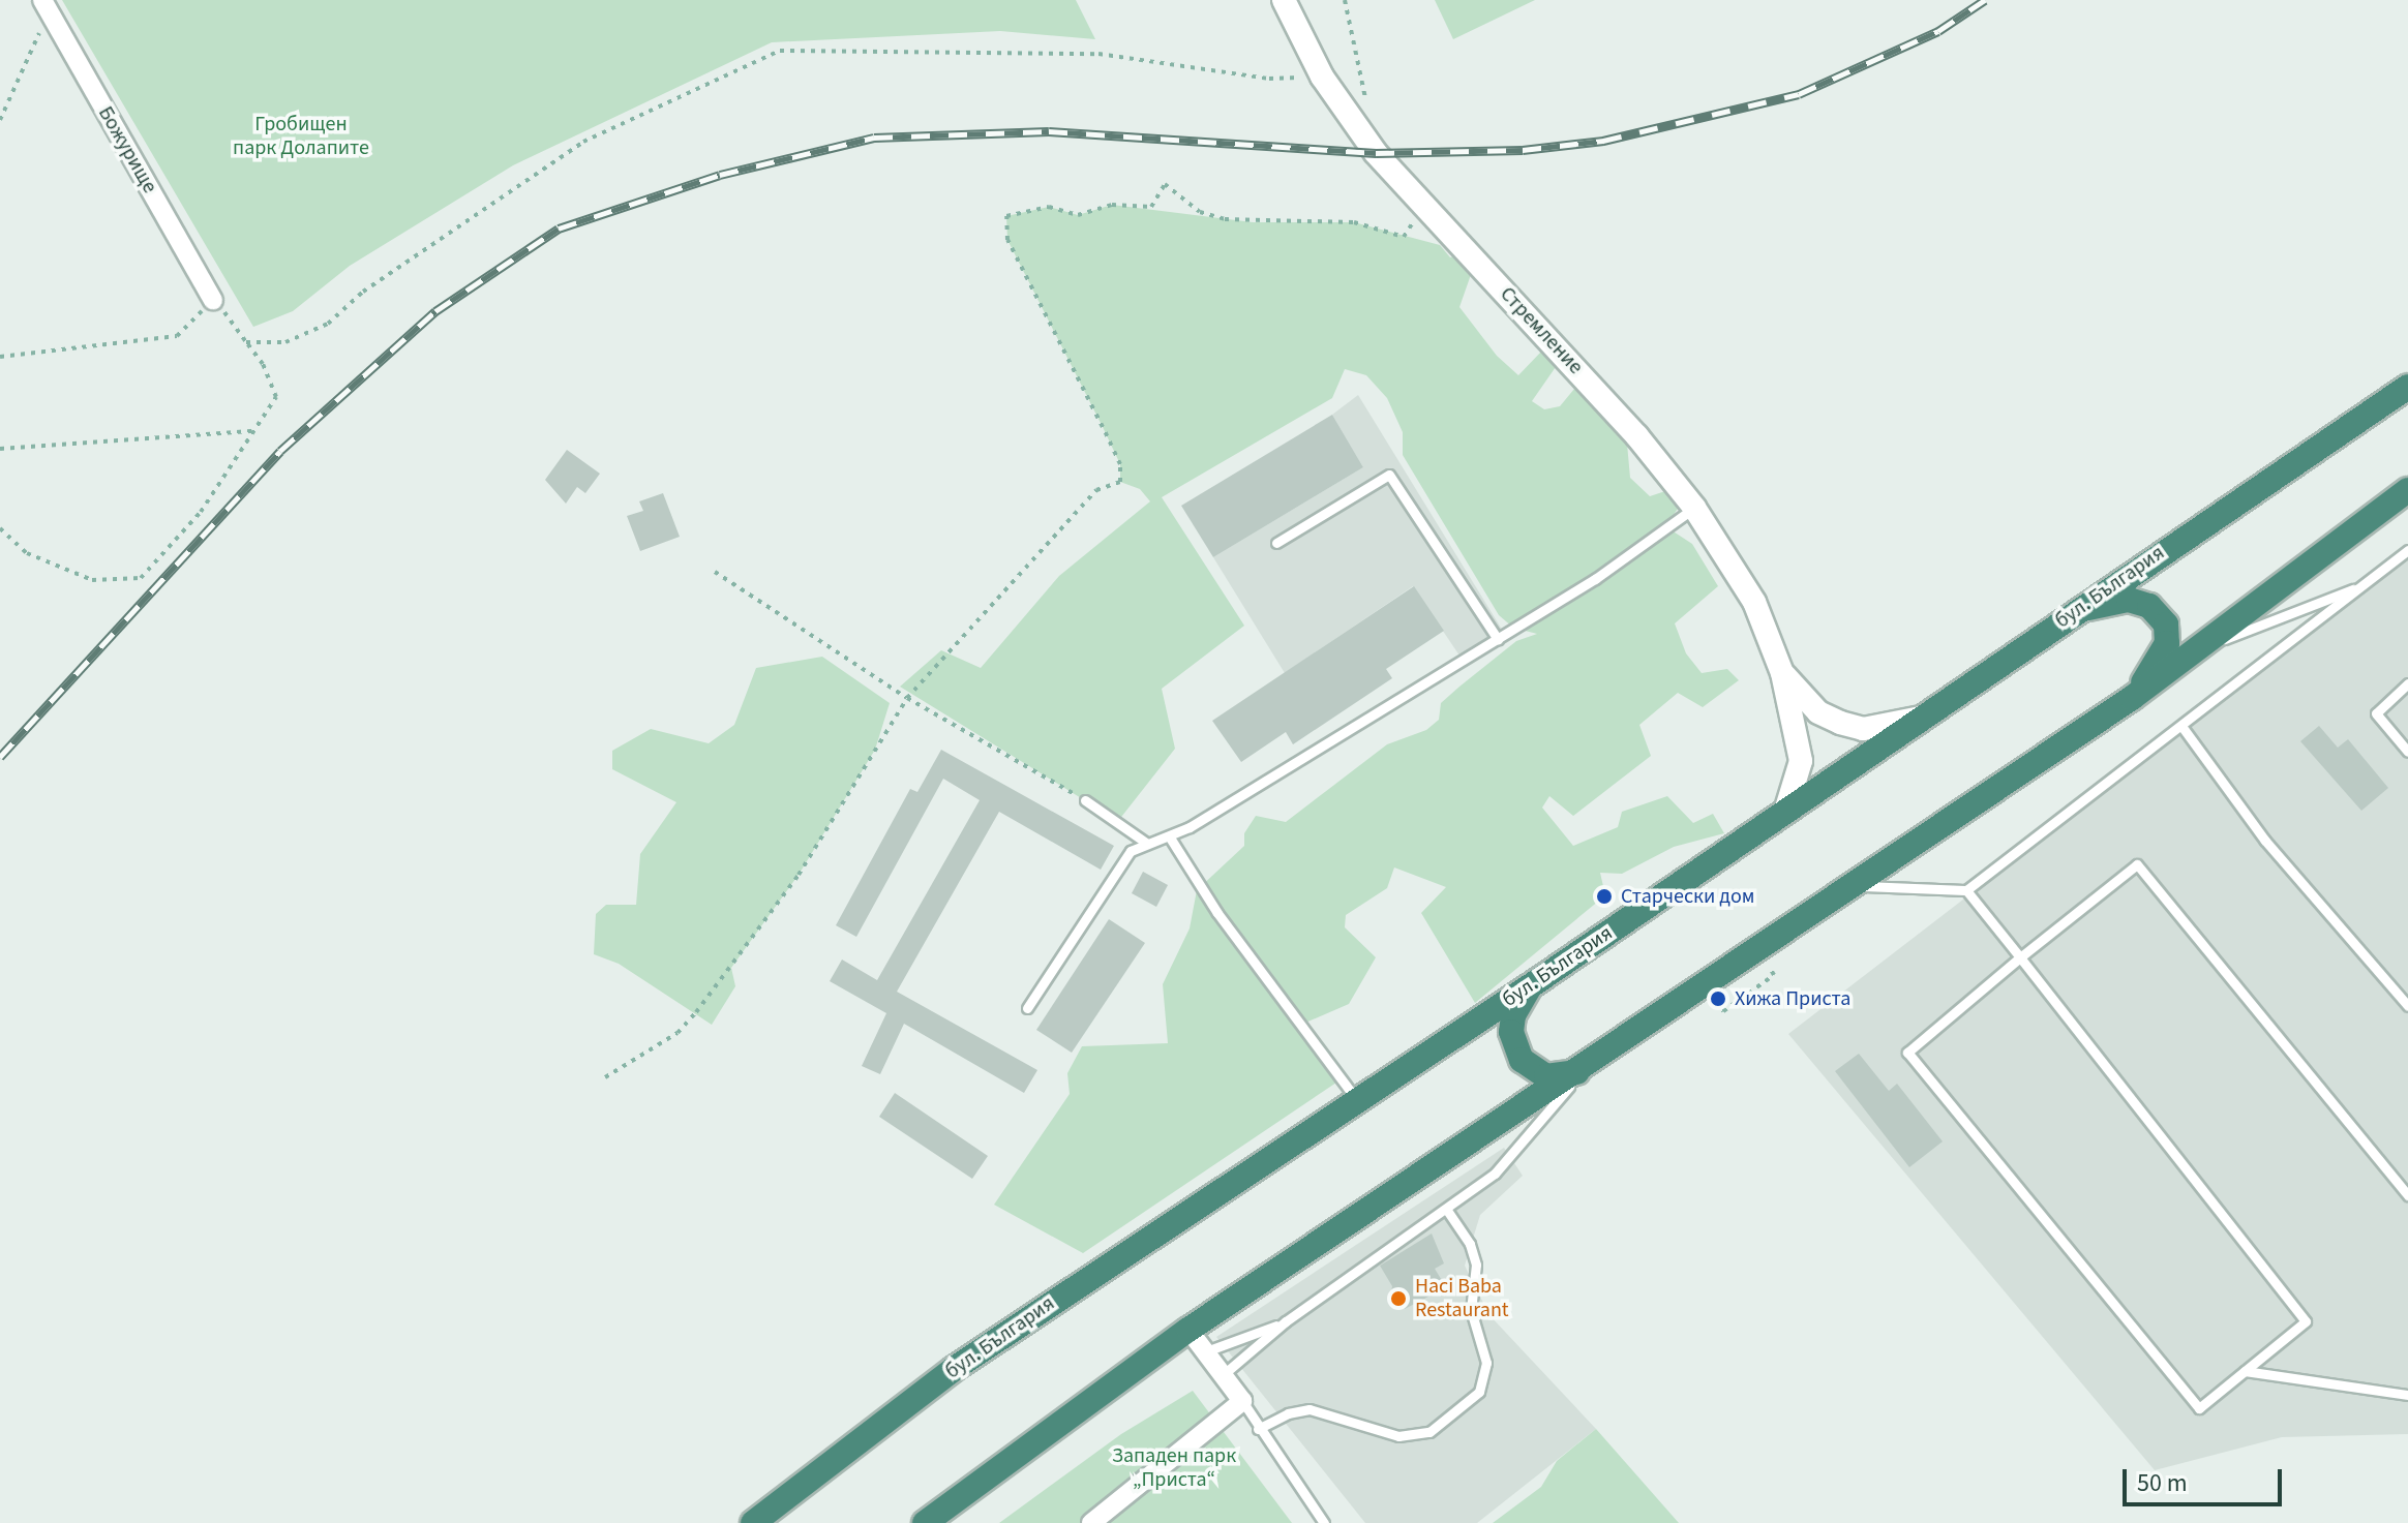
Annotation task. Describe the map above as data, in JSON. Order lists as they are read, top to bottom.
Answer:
{
  "streets": {
    "highway": ["бул. България"],
    "street": ["Божурище", "Стремление"]
  },
  "parks": ["Гробищен парк Долапите", "Западен парк „Приста“"],
  "places": ["Старчески дом", "Хижа Приста", "Haci Baba Restaurant"],
  "scale_bar": "50 m"
}
